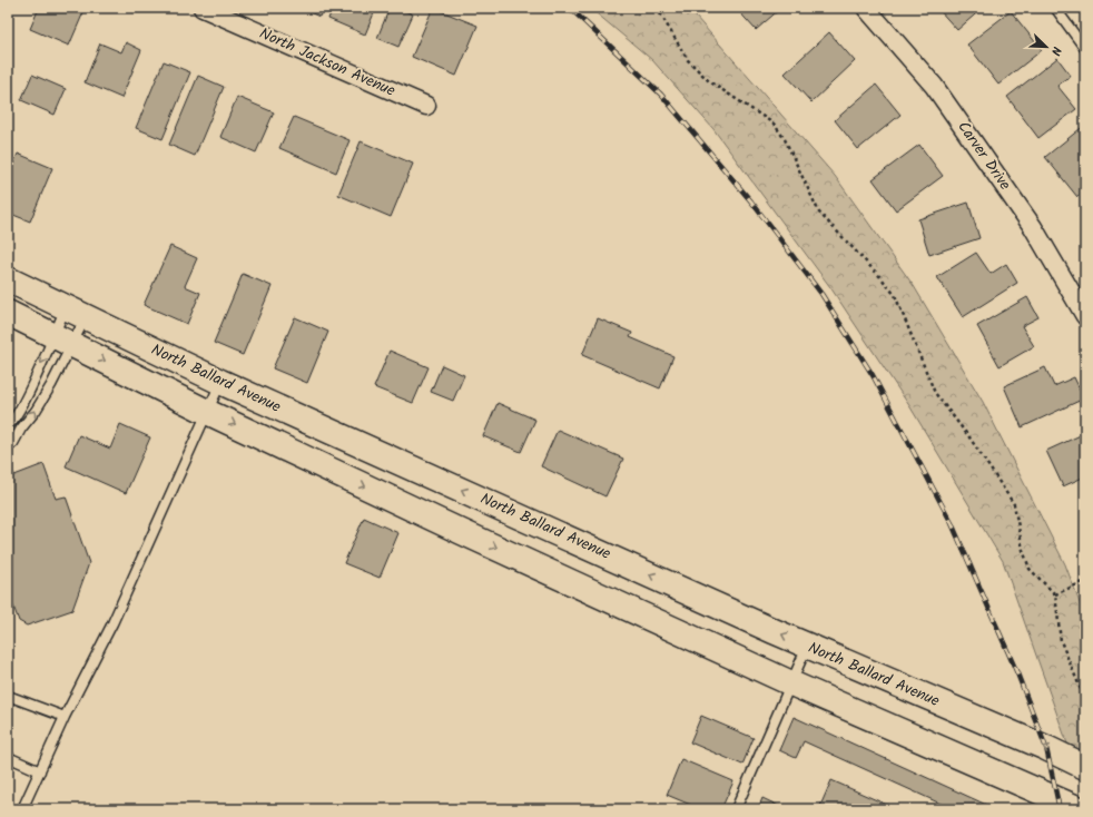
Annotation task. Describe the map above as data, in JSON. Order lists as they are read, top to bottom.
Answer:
{
  "streets": {
    "main road": ["North Ballard Avenue"],
    "street": ["North Jackson Avenue", "Carver Drive"]
  },
  "north": "bottom right"
}
